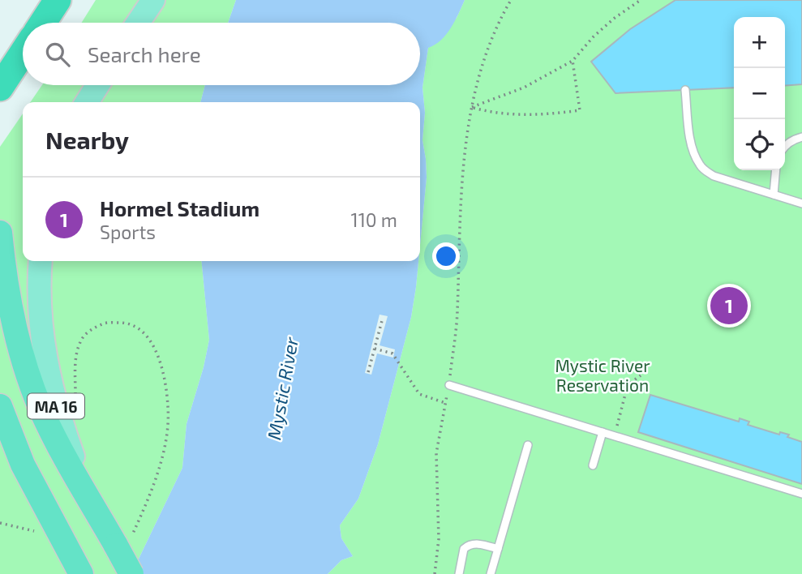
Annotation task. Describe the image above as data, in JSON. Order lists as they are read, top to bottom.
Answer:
{
  "streets": {
    "highway": ["MA 16"]
  },
  "water": ["Mystic River"],
  "parks": ["Mystic River Reservation"],
  "page": {
    "map_buttons": ["+", "−"],
    "search": "Search here",
    "heading": "Nearby",
    "list": [
      {
        "mark": "1",
        "name": "Hormel Stadium",
        "note": "Sports",
        "value": "110 m"
      }
    ],
    "pins": "1"
  }
}
